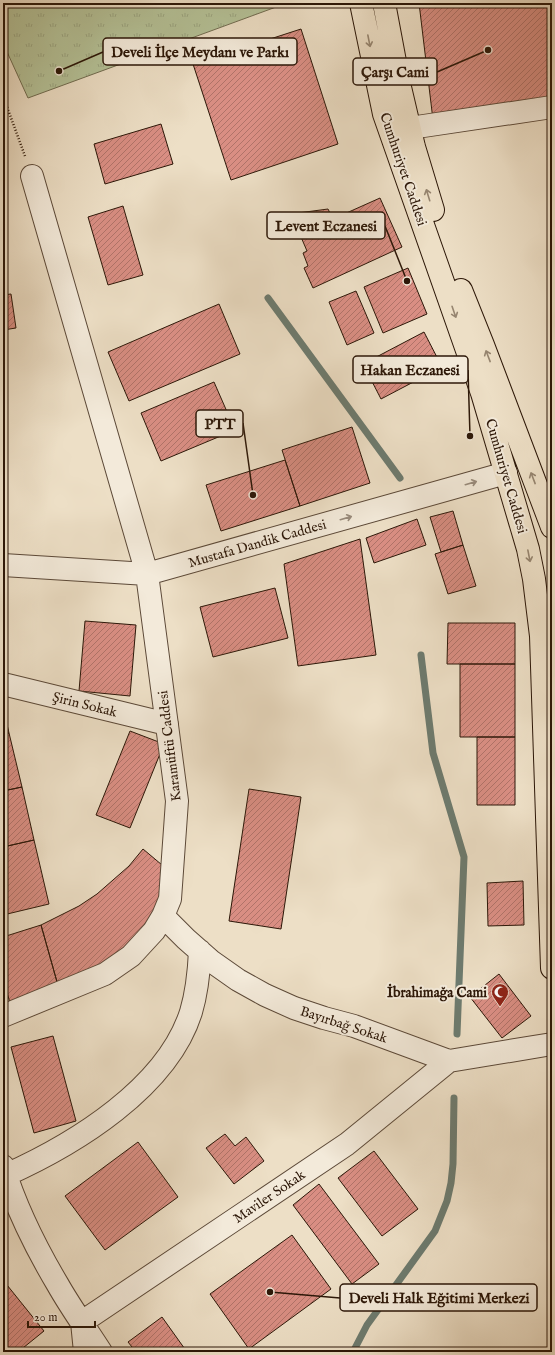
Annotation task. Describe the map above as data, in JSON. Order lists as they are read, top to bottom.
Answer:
{
  "streets": {
    "main road": ["Cumhuriyet Caddesi"],
    "street": [
      "Mustafa Dandik Caddesi",
      "Şirin Sokak",
      "Karamüftü Caddesi",
      "Bayırbağ Sokak",
      "Maviler Sokak"
    ]
  },
  "crossings": [
    ["Cumhuriyet Caddesi", "Mustafa Dandik Caddesi"],
    ["Mustafa Dandik Caddesi", "Karamüftü Caddesi"],
    ["Şirin Sokak", "Karamüftü Caddesi"],
    ["Karamüftü Caddesi", "Bayırbağ Sokak"],
    ["Bayırbağ Sokak", "Maviler Sokak"]
  ],
  "one_way": ["Mustafa Dandik Caddesi"],
  "places": {
    "other": [
      "Çarşı Cami",
      "Develi İlçe Meydanı ve Parkı",
      "Levent Eczanesi",
      "Hakan Eczanesi",
      "PTT",
      "Develi Halk Eğitimi Merkezi"
    ],
    "mosque": ["İbrahimağa Cami"]
  },
  "scale_bar": "20 m"
}
